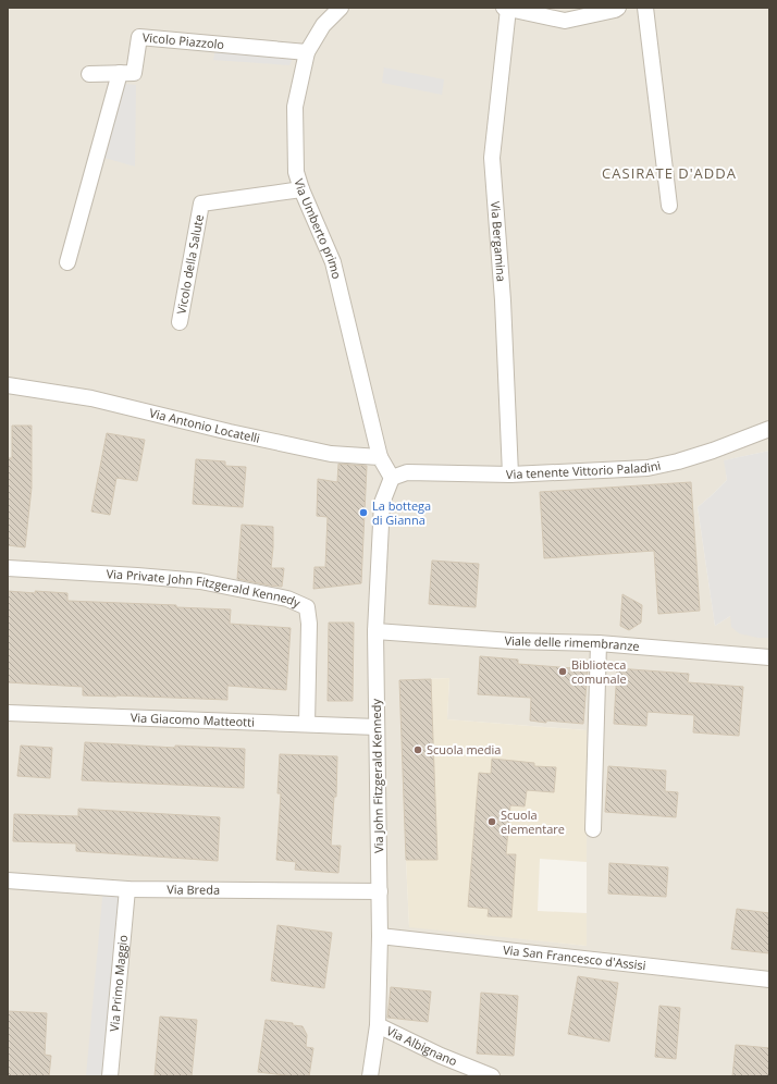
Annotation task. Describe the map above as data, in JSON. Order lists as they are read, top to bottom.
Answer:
{
  "streets": {
    "street": [
      "Vicolo Piazzolo",
      "Via Umberto primo",
      "Via Bergamina",
      "Vicolo della Salute",
      "Via Antonio Locatelli",
      "Via tenente Vittorio Paladini",
      "Via Private John Fitzgerald Kennedy",
      "Viale delle rimembranze",
      "Via Giacomo Matteotti",
      "Via John Fitzgerald Kennedy",
      "Via Breda",
      "Via San Francesco d'Assisi",
      "Via Primo Maggio",
      "Via Albignano"
    ]
  },
  "crossings": [
    ["Vicolo Piazzolo", "Via Umberto primo"],
    ["Via Umberto primo", "Vicolo della Salute"],
    ["Via Umberto primo", "Via Antonio Locatelli"],
    ["Via Bergamina", "Via tenente Vittorio Paladini"],
    ["Via tenente Vittorio Paladini", "Via John Fitzgerald Kennedy"],
    ["Via Private John Fitzgerald Kennedy", "Via Giacomo Matteotti"],
    ["Viale delle rimembranze", "Via John Fitzgerald Kennedy"],
    ["Via Giacomo Matteotti", "Via John Fitzgerald Kennedy"],
    ["Via John Fitzgerald Kennedy", "Via Breda"],
    ["Via John Fitzgerald Kennedy", "Via San Francesco d'Assisi"],
    ["Via John Fitzgerald Kennedy", "Via Albignano"],
    ["Via Breda", "Via Primo Maggio"]
  ],
  "districts": ["CASIRATE D'ADDA"],
  "places": [
    "La bottega di Gianna",
    "Biblioteca comunale",
    "Scuola media",
    "Scuola elementare"
  ]
}
